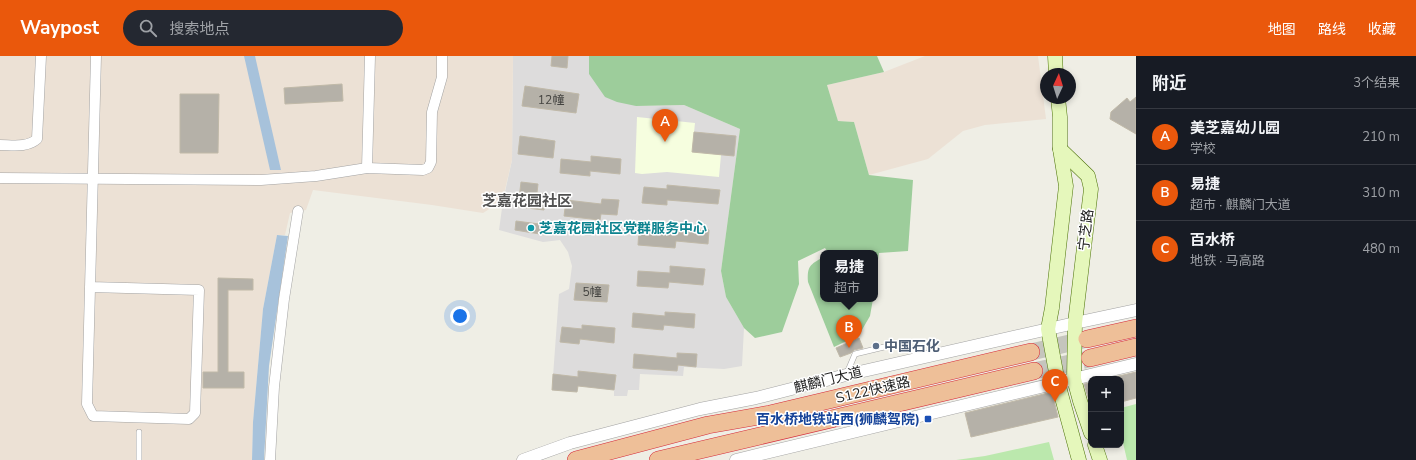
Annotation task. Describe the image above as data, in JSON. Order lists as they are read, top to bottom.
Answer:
{
  "streets": {
    "highway": ["S122快速路"],
    "main road": ["宁芝路"],
    "street": ["麒麟门大道"]
  },
  "crossings": [
    ["宁芝路", "麒麟门大道"]
  ],
  "districts": ["芝嘉花园社区"],
  "places": {
    "other": ["芝嘉花园社区党群服务中心", "中国石化"],
    "transit": ["百水桥地铁站西(狮麟驾院)"]
  },
  "house_numbers": ["12幢", "5幢"],
  "north": "top",
  "page": {
    "header": "Waypost",
    "search": "搜索地点",
    "nav": ["地图", "路线", "收藏"],
    "heading": ["附近", "3个结果"],
    "list": [
      {
        "mark": "A",
        "name": "美芝嘉幼儿园",
        "note": "学校",
        "value": "210 m"
      },
      {
        "mark": "B",
        "name": "易捷",
        "note": "超市 · 麒麟门大道",
        "value": "310 m"
      },
      {
        "mark": "C",
        "name": "百水桥",
        "note": "地铁 · 马高路",
        "value": "480 m"
      }
    ],
    "pins": ["A", "B", "C"],
    "popup": ["易捷", "超市"],
    "map_buttons": ["+", "−"]
  }
}
